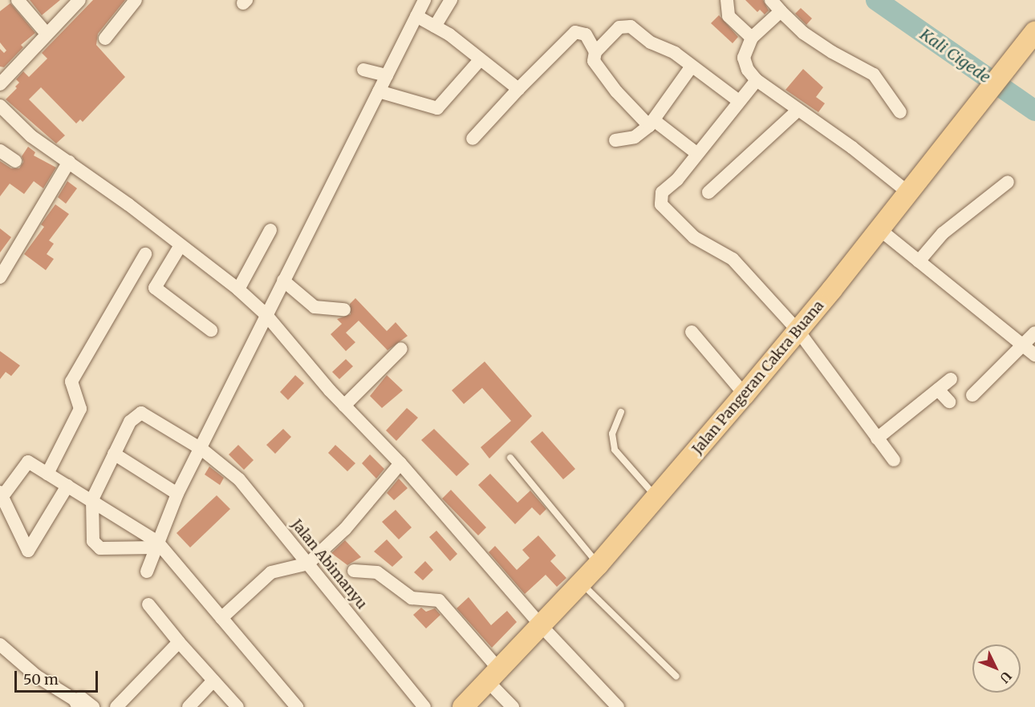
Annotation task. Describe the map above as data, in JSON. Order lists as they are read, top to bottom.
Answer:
{
  "streets": {
    "main road": ["Jalan Pangeran Cakra Buana"],
    "street": ["Jalan Abimanyu"]
  },
  "water": ["Kali Cigede"],
  "scale_bar": "50 m",
  "north": "bottom right"
}
